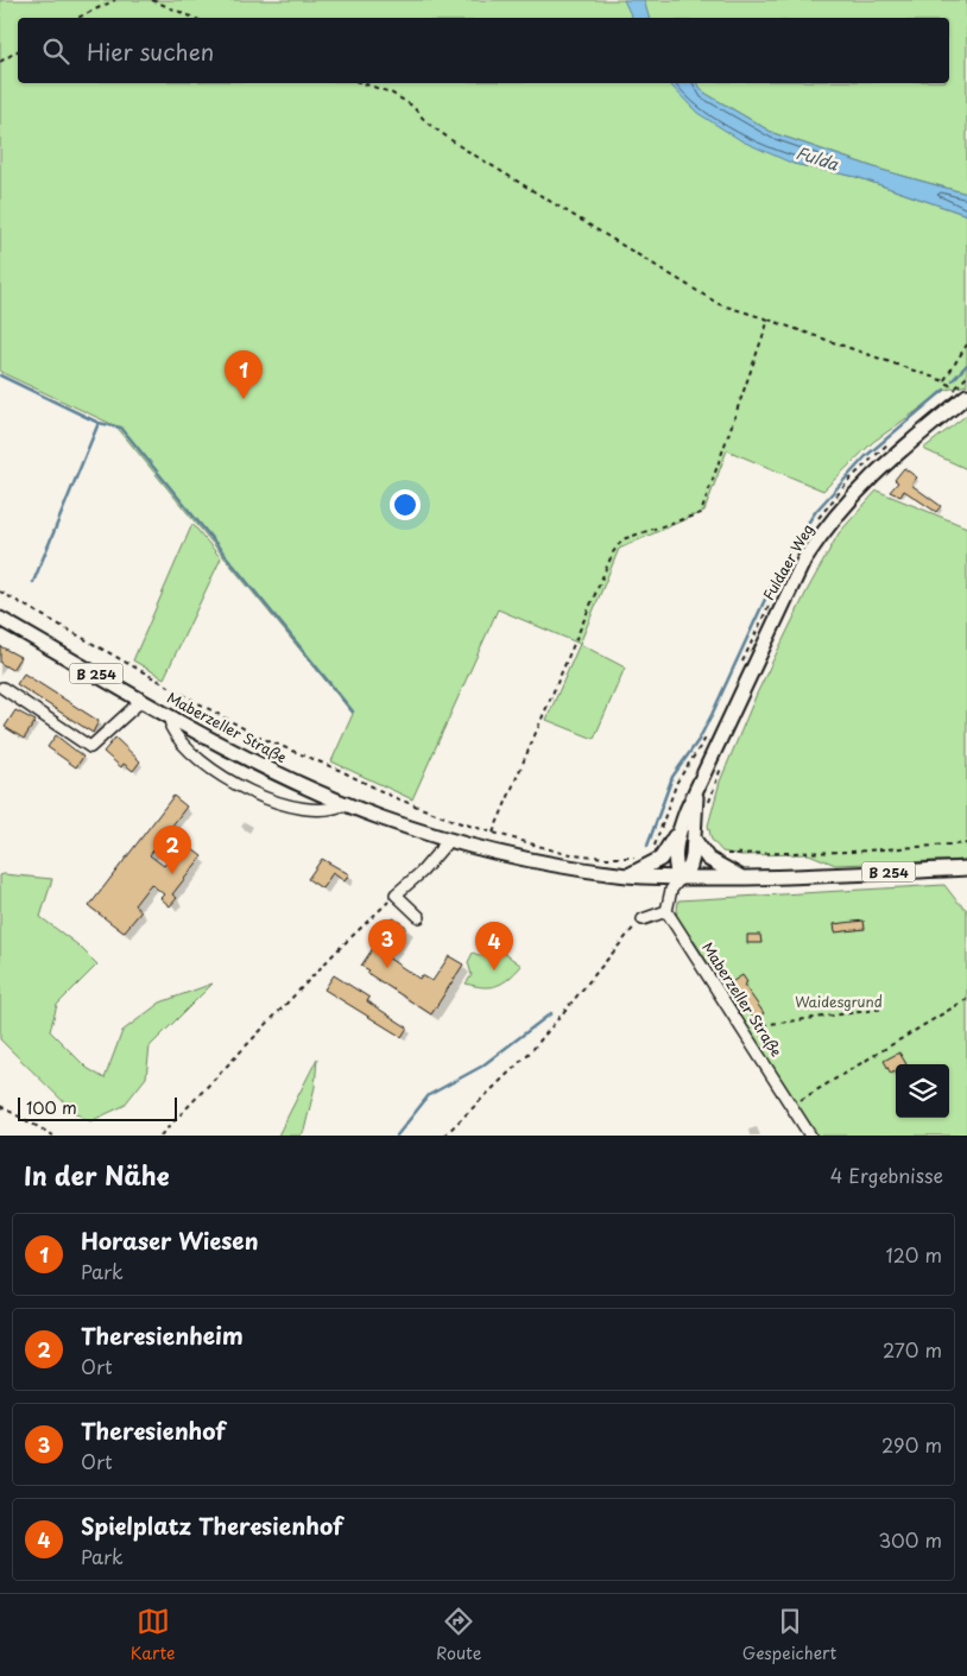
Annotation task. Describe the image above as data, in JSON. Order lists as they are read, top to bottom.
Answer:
{
  "streets": {
    "main road": ["Fuldaer Weg", "B 254", "Maberzeller Straße"]
  },
  "crossings": [
    ["Fuldaer Weg", "Maberzeller Straße"]
  ],
  "water": ["Fulda"],
  "parks": ["Waidesgrund"],
  "scale_bar": "100 m",
  "page": {
    "search": "Hier suchen",
    "pins": [
      "1",
      "2",
      "3",
      "4"
    ],
    "scale": "100 m",
    "heading": ["In der Nähe", "4 Ergebnisse"],
    "list": [
      {
        "mark": "1",
        "name": "Horaser Wiesen",
        "note": "Park",
        "value": "120 m"
      },
      {
        "mark": "2",
        "name": "Theresienheim",
        "note": "Ort",
        "value": "270 m"
      },
      {
        "mark": "3",
        "name": "Theresienhof",
        "note": "Ort",
        "value": "290 m"
      },
      {
        "mark": "4",
        "name": "Spielplatz Theresienhof",
        "note": "Park",
        "value": "300 m"
      }
    ],
    "nav": ["Karte", "Route", "Gespeichert"]
  }
}
